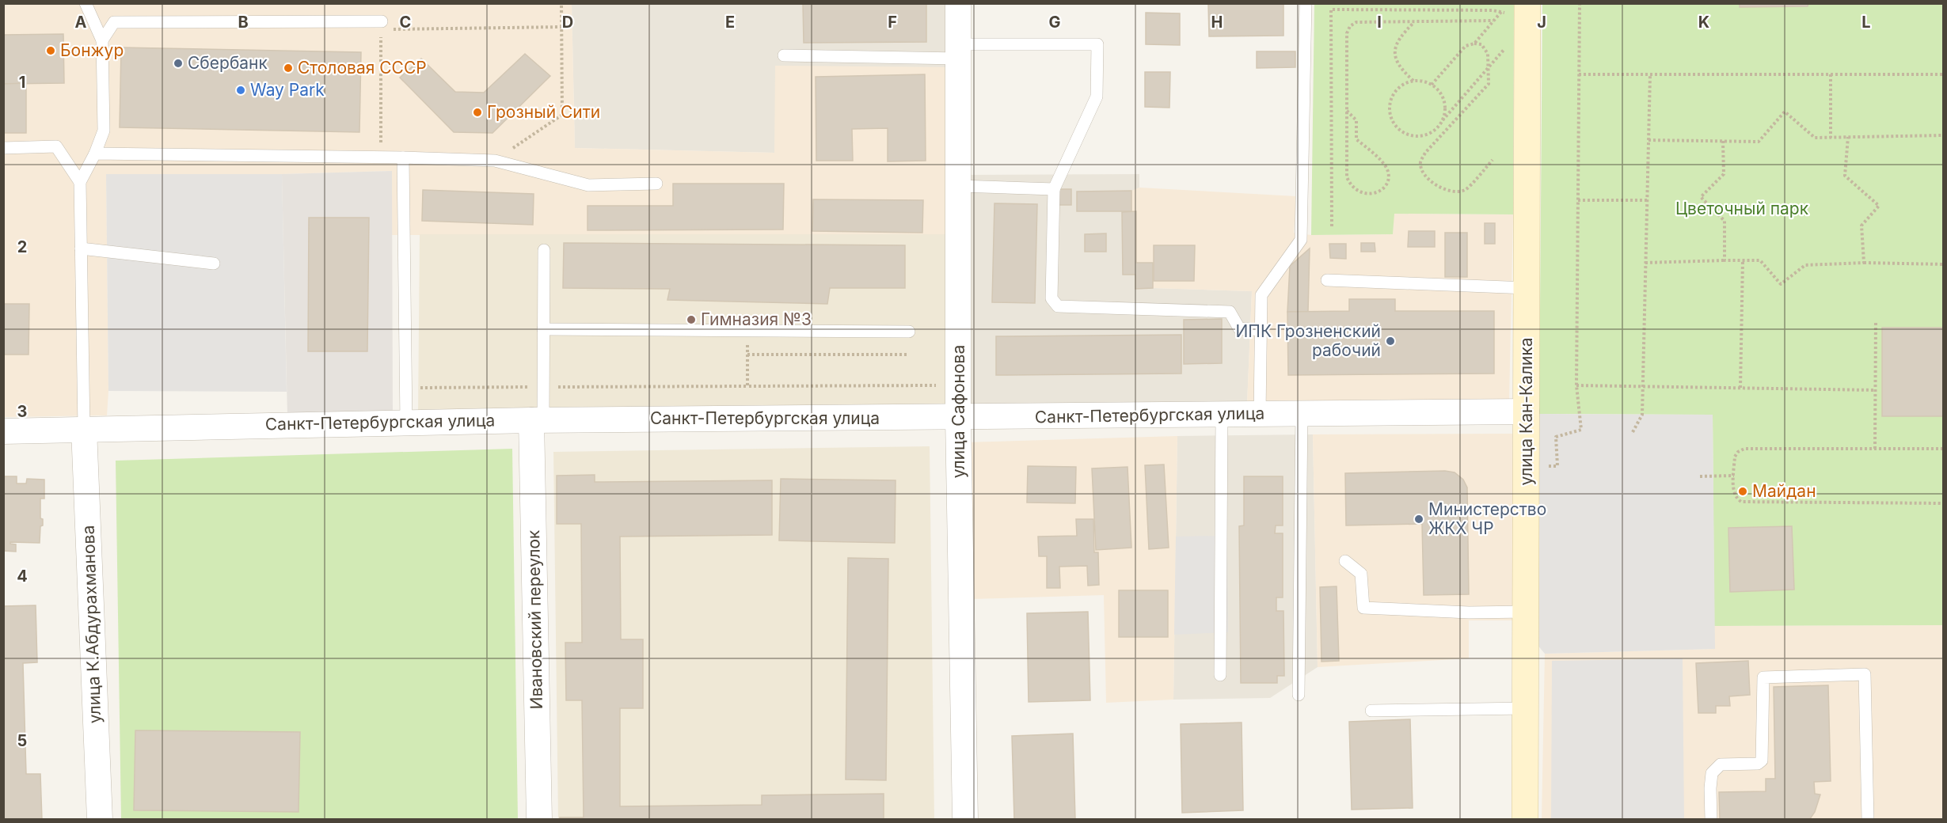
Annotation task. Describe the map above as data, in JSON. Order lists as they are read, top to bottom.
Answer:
{
  "streets": {
    "street": [
      "улица Сафонова",
      "улица Кан-Калика",
      "Санкт-Петербургская улица",
      "Ивановский переулок",
      "улица К.Абдурахманова"
    ]
  },
  "crossings": [
    ["улица Сафонова", "Санкт-Петербургская улица"],
    ["улица Кан-Калика", "Санкт-Петербургская улица"],
    ["Санкт-Петербургская улица", "Ивановский переулок"],
    ["Санкт-Петербургская улица", "улица К.Абдурахманова"]
  ],
  "parks": ["Цветочный парк"],
  "places": [
    "Бонжур",
    "Сбербанк",
    "Столовая СССР",
    "Way Park",
    "Грозный Сити",
    "Гимназия №3",
    "ИПК Грозненский рабочий",
    "Майдан",
    "Министерство ЖКХ ЧР"
  ],
  "grid": {
    "columns": [
      "A",
      "B",
      "C",
      "D",
      "E",
      "F",
      "G",
      "H",
      "I",
      "J",
      "K",
      "L"
    ],
    "rows": [
      "1",
      "2",
      "3",
      "4",
      "5"
    ]
  }
}
